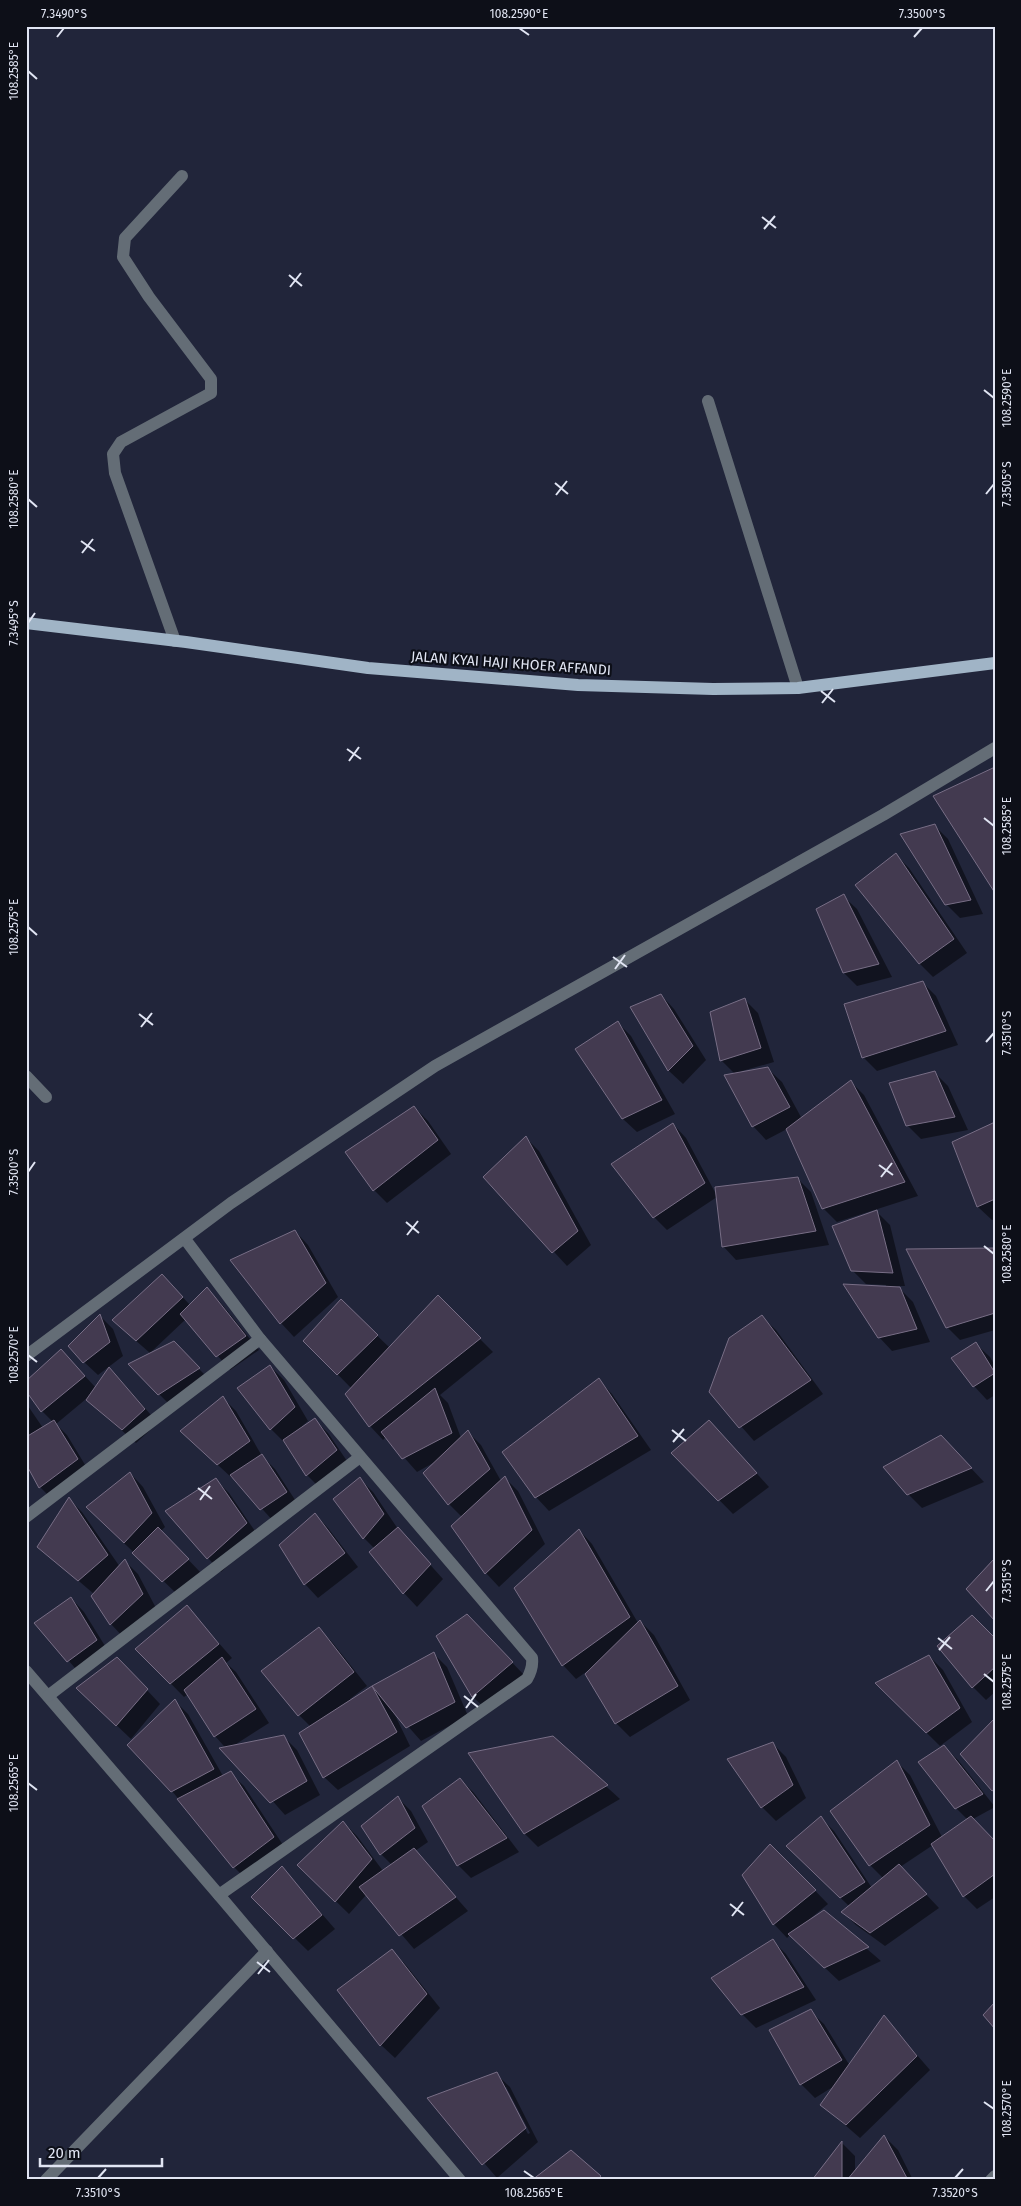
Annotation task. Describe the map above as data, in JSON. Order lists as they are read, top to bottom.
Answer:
{
  "streets": {
    "main road": ["JALAN KYAI HAJI KHOER AFFANDI"]
  },
  "scale_bar": "20 m",
  "coordinates": [
    "7.3490°S",
    "108.2590°E",
    "7.3500°S",
    "108.2585°E",
    "7.3505°S",
    "108.2580°E",
    "7.3495°S",
    "108.2575°E",
    "7.3510°S",
    "108.2570°E",
    "7.3515°S",
    "108.2565°E",
    "7.3520°S"
  ]
}
